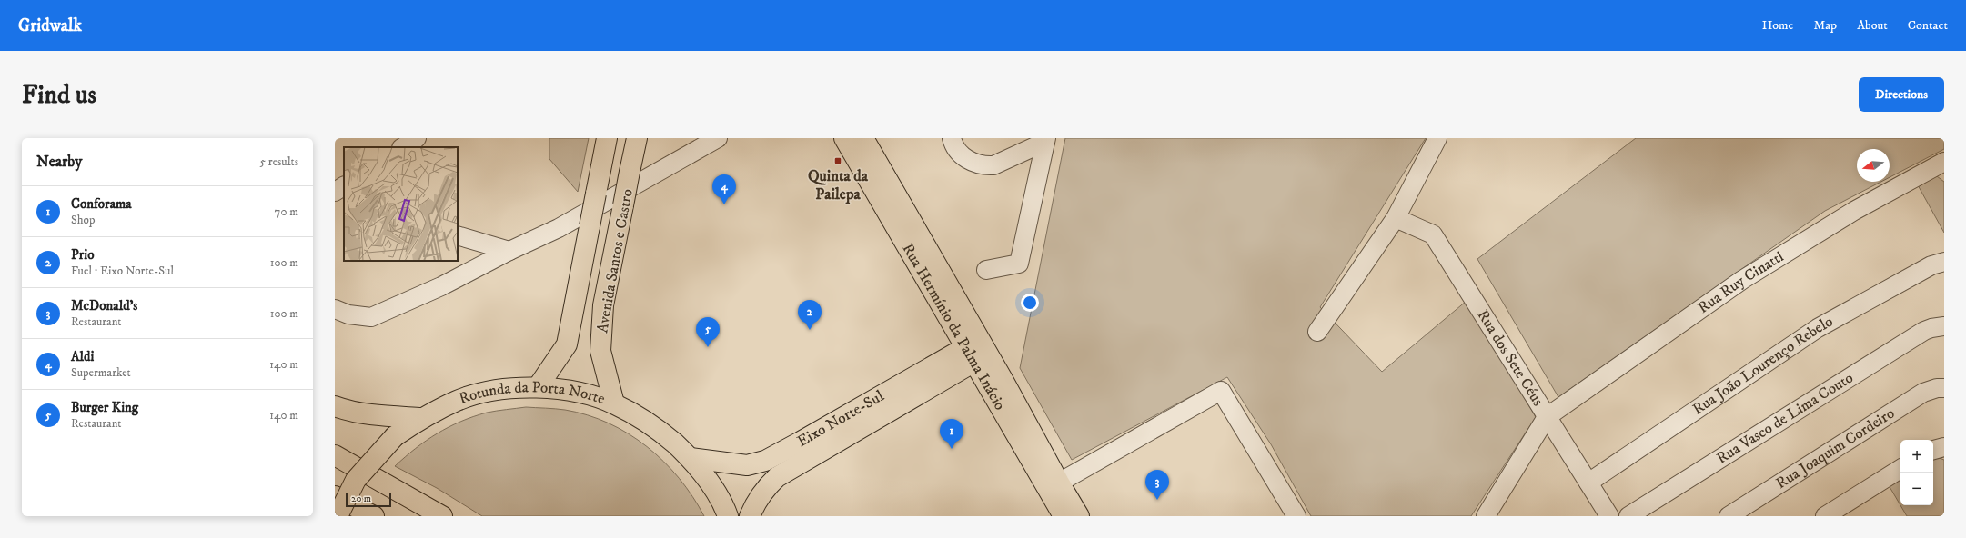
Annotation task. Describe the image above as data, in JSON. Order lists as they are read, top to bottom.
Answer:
{
  "streets": {
    "main road": [
      "Avenida Santos e Castro",
      "Rua Hermínio da Palma Inácio",
      "Rotunda da Porta Norte",
      "Eixo Norte-Sul"
    ],
    "street": [
      "Rua Ruy Cinatti",
      "Rua dos Sete Céus",
      "Rua João Lourenço Rebelo",
      "Rua Vasco de Lima Couto",
      "Rua Joaquim Cordeiro"
    ]
  },
  "crossings": [
    ["Avenida Santos e Castro", "Rotunda da Porta Norte"],
    ["Rua Ruy Cinatti", "Rua dos Sete Céus"],
    ["Rua Hermínio da Palma Inácio", "Eixo Norte-Sul"],
    ["Rua dos Sete Céus", "Rua João Lourenço Rebelo"],
    ["Rotunda da Porta Norte", "Eixo Norte-Sul"]
  ],
  "places": {
    "transit": ["Quinta da Pailepa"]
  },
  "scale_bar": "20 m",
  "north": "left",
  "page": {
    "header": "Gridwalk",
    "nav": [
      "Home",
      "Map",
      "About",
      "Contact"
    ],
    "buttons": "Directions",
    "title": "Find us",
    "heading": ["Nearby", "5 results"],
    "pins": [
      "4",
      "2",
      "5",
      "1",
      "3"
    ],
    "list": [
      {
        "mark": "1",
        "name": "Conforama",
        "note": "Shop",
        "value": "70 m"
      },
      {
        "mark": "2",
        "name": "Prio",
        "note": "Fuel · Eixo Norte-Sul",
        "value": "100 m"
      },
      {
        "mark": "3",
        "name": "McDonald's",
        "note": "Restaurant",
        "value": "100 m"
      },
      {
        "mark": "4",
        "name": "Aldi",
        "note": "Supermarket",
        "value": "140 m"
      },
      {
        "mark": "5",
        "name": "Burger King",
        "note": "Restaurant",
        "value": "140 m"
      }
    ],
    "map_buttons": ["+", "−"],
    "scale": "20 m"
  }
}
